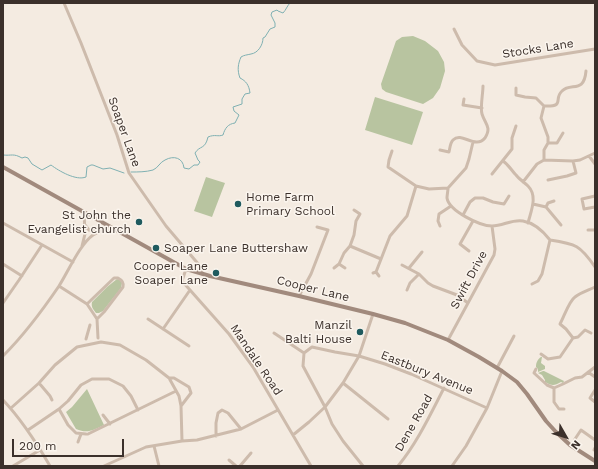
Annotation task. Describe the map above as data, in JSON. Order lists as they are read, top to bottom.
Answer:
{
  "streets": {
    "main road": ["Cooper Lane"],
    "street": [
      "Stocks Lane",
      "Soaper Lane",
      "Swift Drive",
      "Mandale Road",
      "Eastbury Avenue",
      "Dene Road"
    ]
  },
  "crossings": [
    ["Soaper Lane", "Cooper Lane"],
    ["Swift Drive", "Cooper Lane"],
    ["Cooper Lane", "Mandale Road"],
    ["Eastbury Avenue", "Dene Road"]
  ],
  "places": [
    "Home Farm Primary School",
    "St John the Evangelist church",
    "Soaper Lane Buttershaw",
    "Cooper Lane Soaper Lane",
    "Manzil Balti House"
  ],
  "scale_bar": "200 m",
  "north": "bottom right"
}
